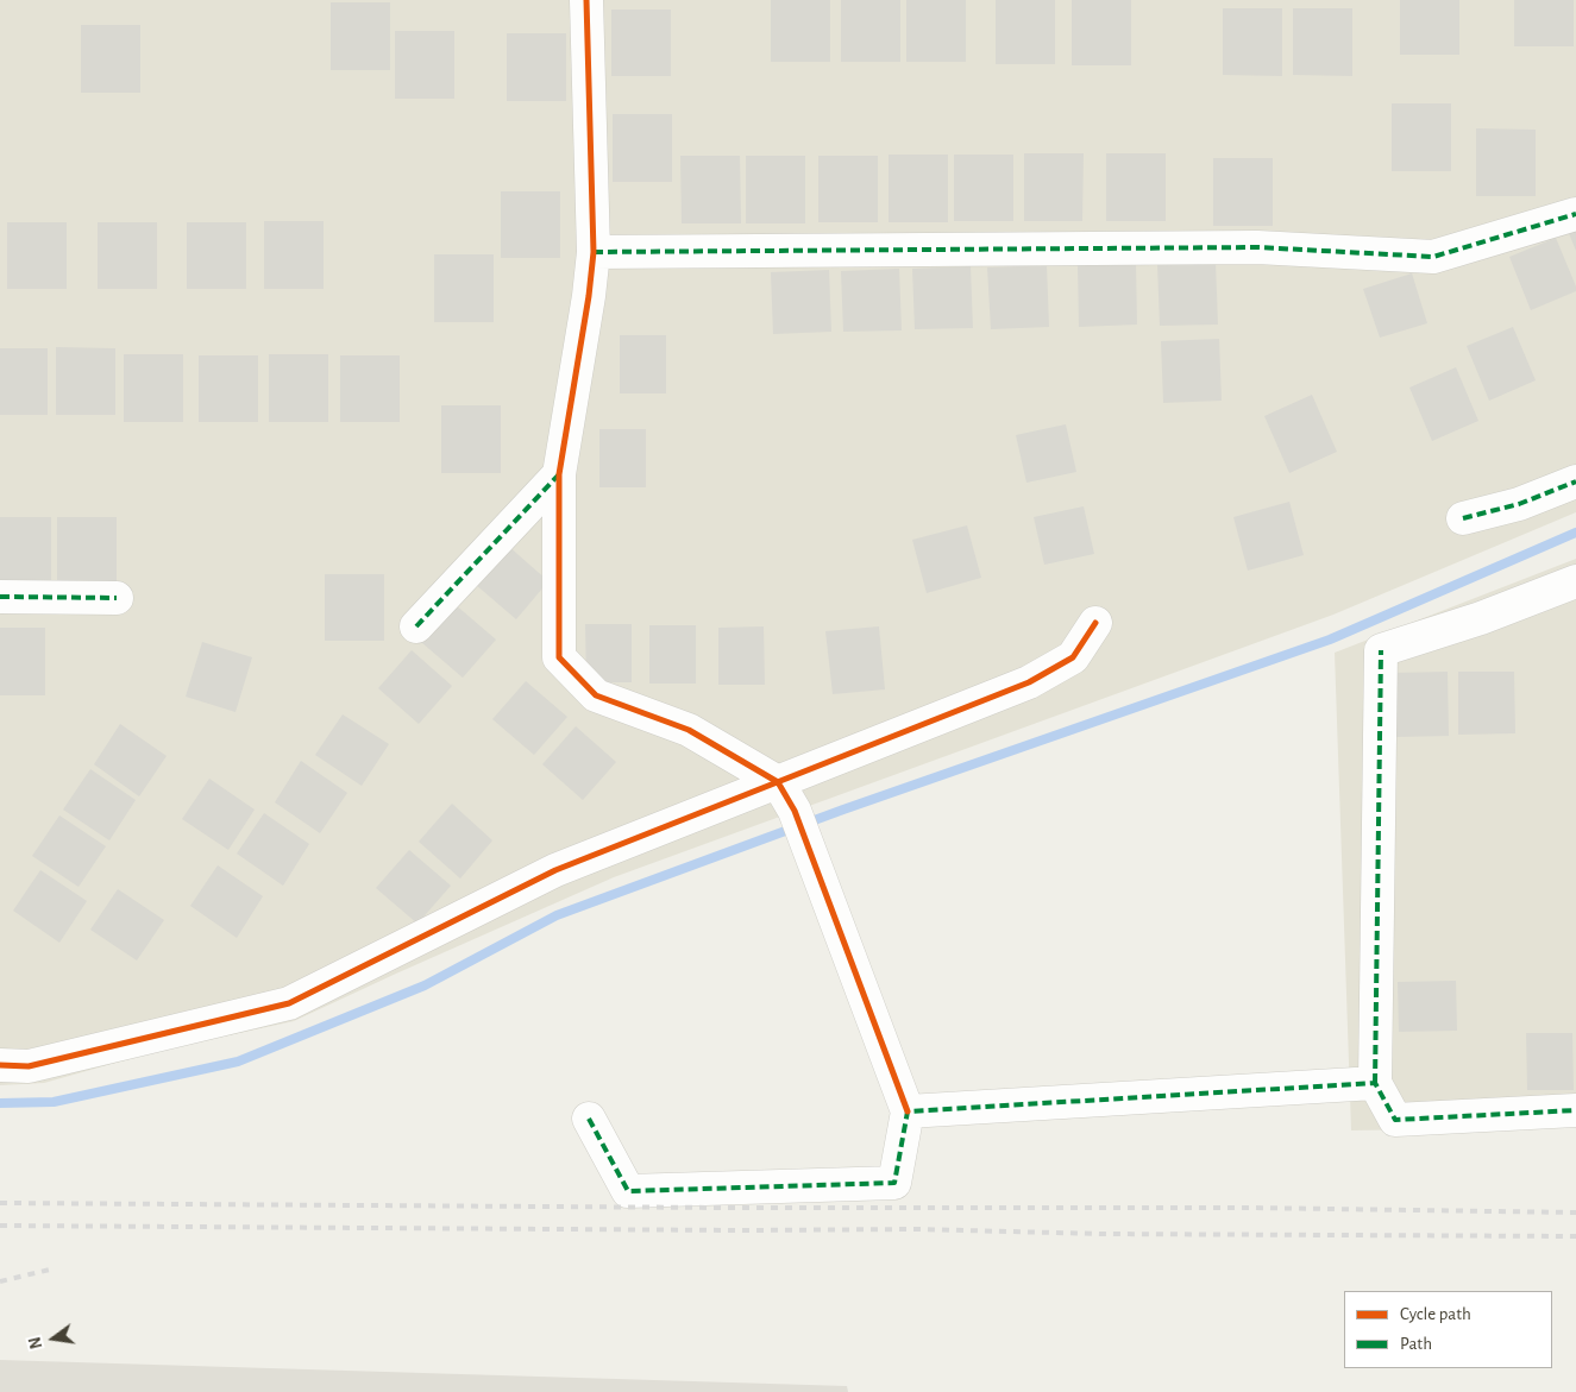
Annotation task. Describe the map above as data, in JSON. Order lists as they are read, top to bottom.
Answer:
{
  "legend": ["Cycle path", "Path"],
  "north": "left"
}
